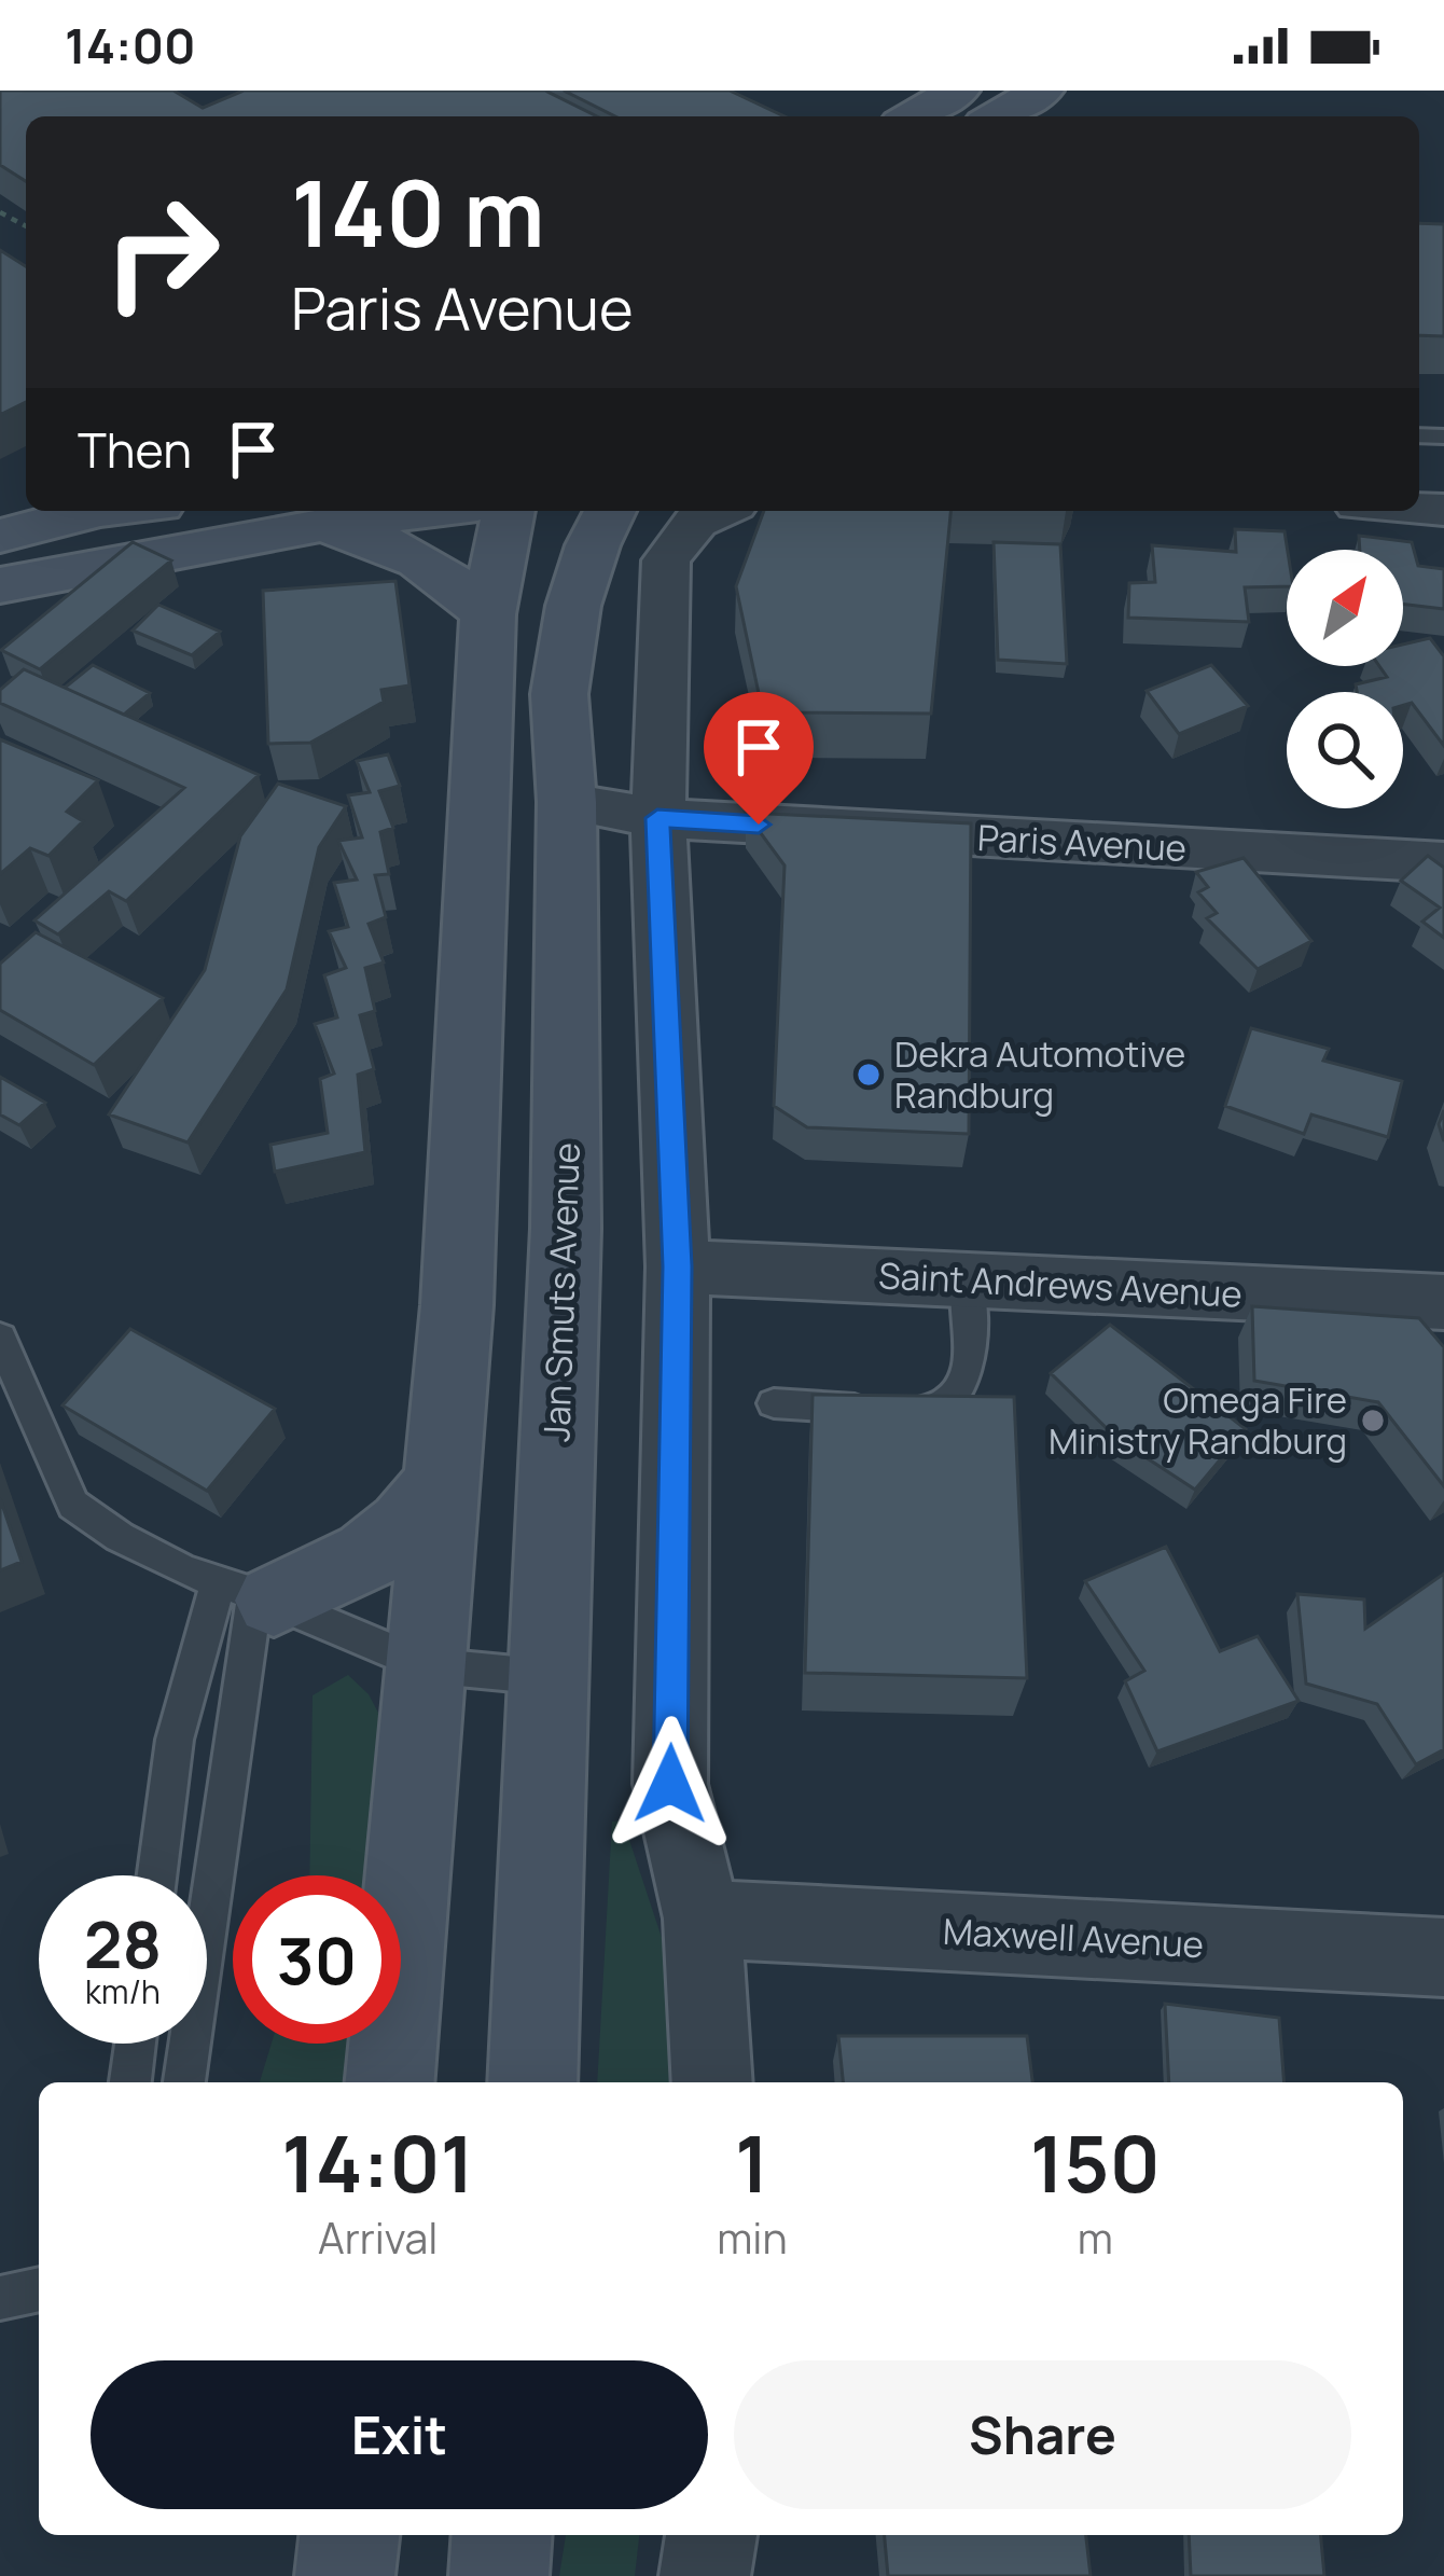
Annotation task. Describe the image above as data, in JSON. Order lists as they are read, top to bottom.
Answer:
{
  "streets": {
    "main road": ["Jan Smuts Avenue"],
    "street": ["Paris Avenue", "Saint Andrews Avenue", "Maxwell Avenue"]
  },
  "crossings": [
    ["Paris Avenue", "Jan Smuts Avenue"]
  ],
  "places": ["Dekra Automotive Randburg", "Omega Fire Ministry Randburg"],
  "north": "top right",
  "page": {
    "status": "14:00",
    "turn": ["140 m", "Paris Avenue"],
    "then": "Then",
    "speed": "28 km/h",
    "limit": "30",
    "eta": [
      "14:01",
      "Arrival",
      "1",
      "min",
      "150",
      "m"
    ],
    "buttons": ["Exit", "Share"]
  }
}
